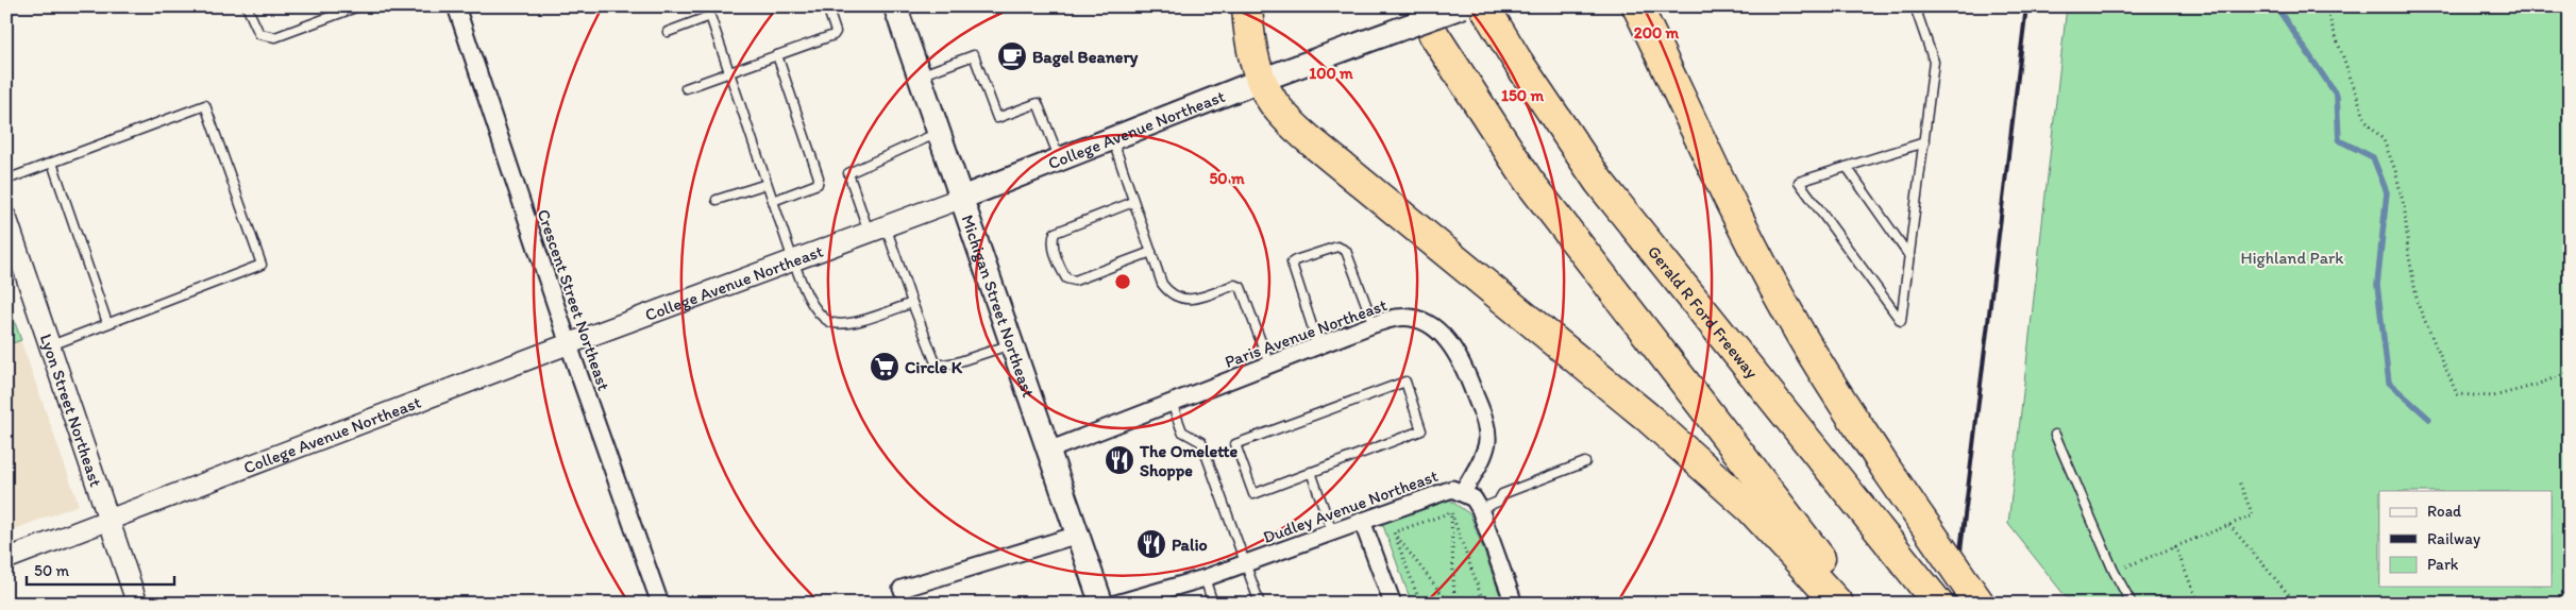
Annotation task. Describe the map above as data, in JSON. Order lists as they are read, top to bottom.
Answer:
{
  "streets": {
    "highway": ["Gerald R Ford Freeway"],
    "main road": ["College Avenue Northeast", "Michigan Street Northeast"],
    "street": [
      "Crescent Street Northeast",
      "Paris Avenue Northeast",
      "Lyon Street Northeast",
      "Dudley Avenue Northeast"
    ]
  },
  "crossings": [
    ["College Avenue Northeast", "Crescent Street Northeast"],
    ["College Avenue Northeast", "Michigan Street Northeast"],
    ["College Avenue Northeast", "Lyon Street Northeast"],
    ["Michigan Street Northeast", "Paris Avenue Northeast"],
    ["Paris Avenue Northeast", "Dudley Avenue Northeast"]
  ],
  "parks": ["Highland Park"],
  "places": {
    "cafe": ["Bagel Beanery"],
    "supermarket": ["Circle K"],
    "restaurant": ["The Omelette Shoppe", "Palio"]
  },
  "legend": ["Road", "Railway", "Park"],
  "scale_bar": "50 m",
  "rings": [
    "200 m",
    "100 m",
    "150 m",
    "50 m"
  ]
}
